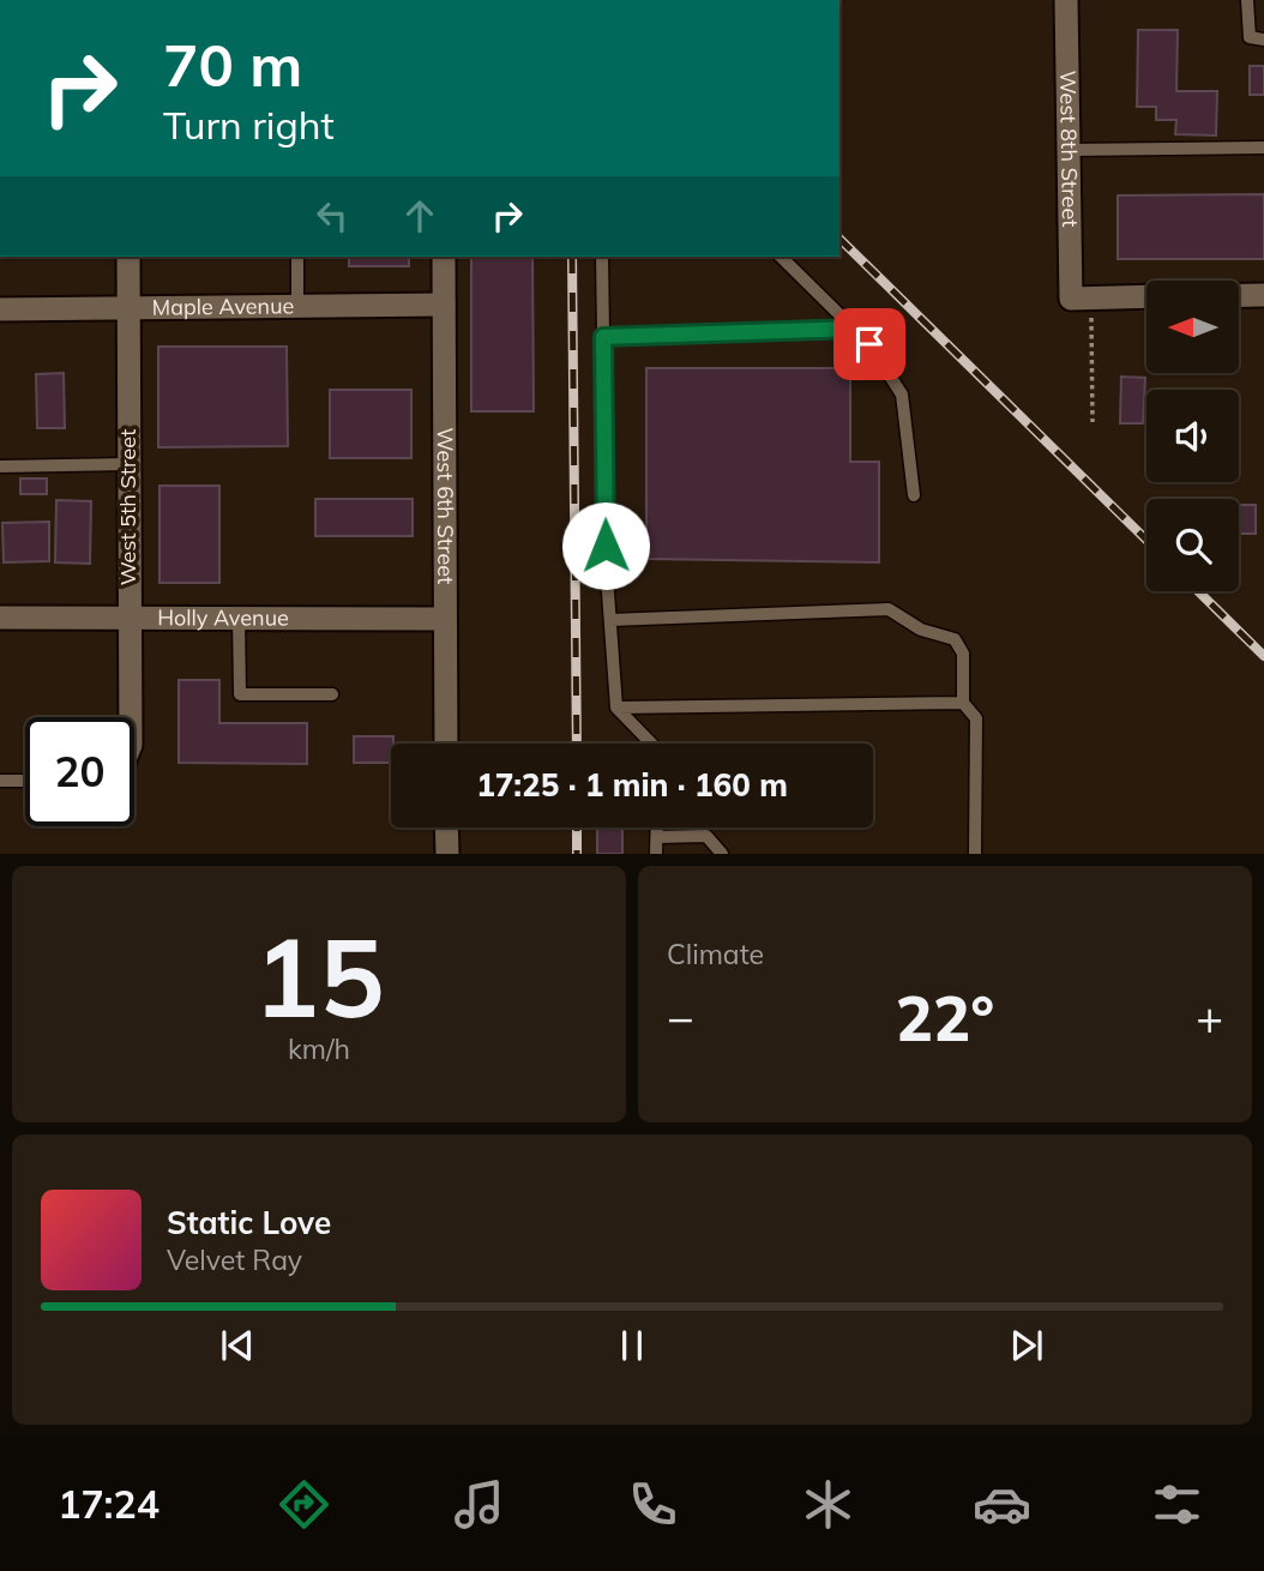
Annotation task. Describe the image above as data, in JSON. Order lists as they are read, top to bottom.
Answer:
{
  "streets": {
    "street": [
      "West 8th Street",
      "Maple Avenue",
      "West 6th Street",
      "West 5th Street",
      "Holly Avenue"
    ]
  },
  "crossings": [
    ["Maple Avenue", "West 6th Street"],
    ["Maple Avenue", "West 5th Street"],
    ["West 6th Street", "Holly Avenue"],
    ["West 5th Street", "Holly Avenue"]
  ],
  "north": "left",
  "page": {
    "turn": ["70 m", "Turn right"],
    "limit": "20",
    "trip": "17:25 · 1 min · 160 m",
    "tile": [
      ["15", "km/h"],
      "Climate"
    ],
    "heat": ["−", "22°", "+"],
    "song": ["Static Love", "Velvet Ray"],
    "tabs": "17:24"
  }
}
